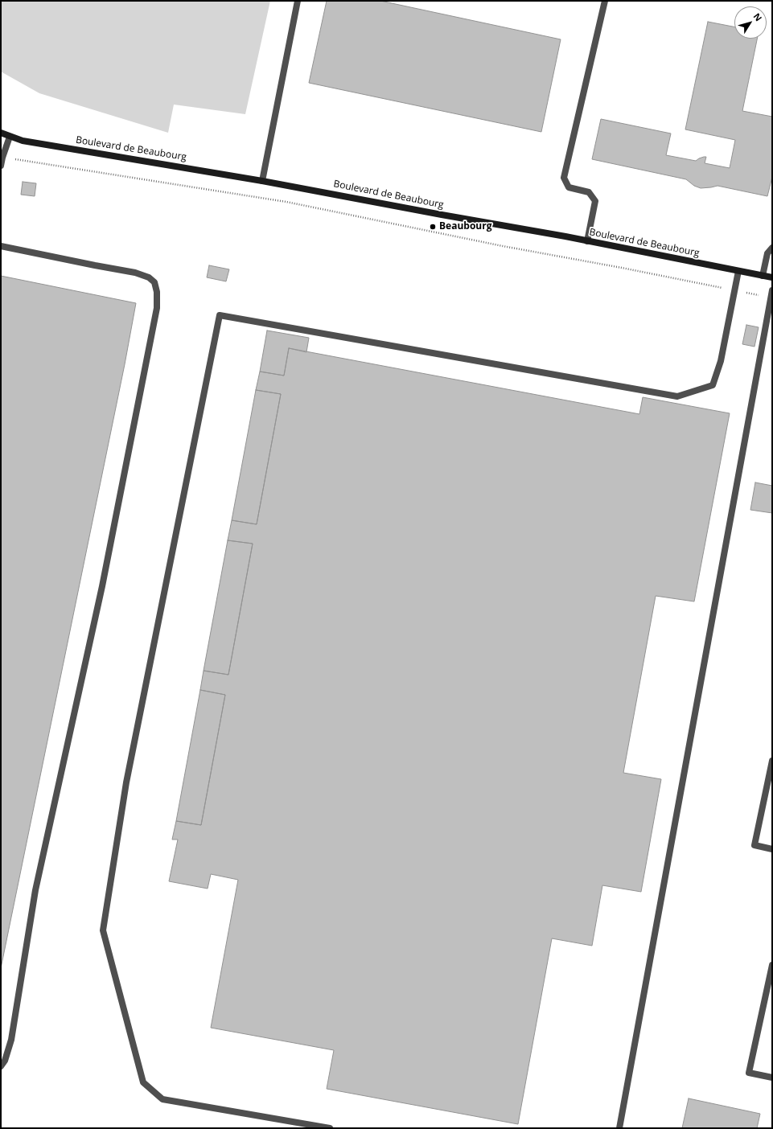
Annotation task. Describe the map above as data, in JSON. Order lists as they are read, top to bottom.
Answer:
{
  "streets": {
    "main road": ["Boulevard de Beaubourg"]
  },
  "places": ["Beaubourg"],
  "north": "top right"
}
